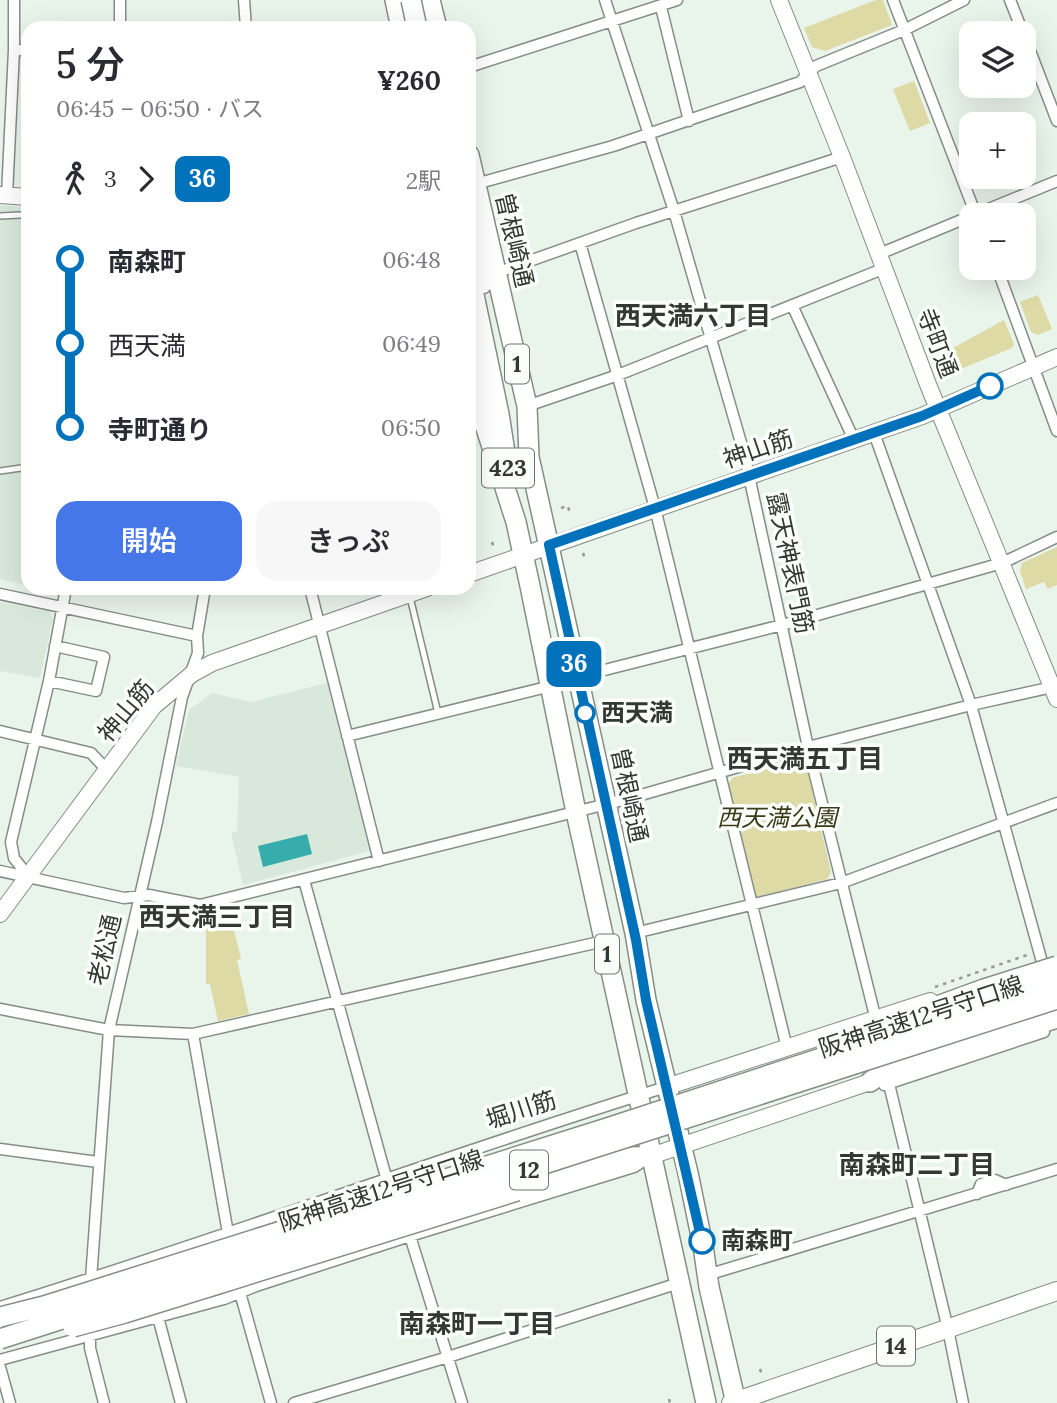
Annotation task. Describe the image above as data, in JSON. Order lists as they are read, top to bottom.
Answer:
{
  "streets": {
    "highway": [
      "曽根崎通",
      "1",
      "423",
      "阪神高速12号守口線",
      "12"
    ],
    "main road": ["14"],
    "street": [
      "寺町通",
      "神山筋",
      "露天神表門筋",
      "老松通",
      "堀川筋"
    ]
  },
  "crossings": [
    ["曽根崎通", "1"],
    ["曽根崎通", "神山筋"],
    ["曽根崎通", "423"],
    ["曽根崎通", "堀川筋"],
    ["曽根崎通", "14"],
    ["寺町通", "神山筋"],
    ["1", "神山筋"],
    ["1", "423"],
    ["1", "堀川筋"],
    ["神山筋", "露天神表門筋"],
    ["神山筋", "老松通"],
    ["露天神表門筋", "堀川筋"],
    ["老松通", "堀川筋"]
  ],
  "districts": [
    "西天満六丁目",
    "西天満五丁目",
    "西天満三丁目",
    "南森町二丁目",
    "南森町一丁目"
  ],
  "parks": ["西天満公園"],
  "places": ["西天満", "南森町"],
  "lines": ["bus line 36"],
  "page": {
    "on_map": "36",
    "map_buttons": ["+", "−"],
    "heading": ["5 分", "06:45 – 06:50 · バス", "¥260"],
    "legs": ["3", "36", "2駅"],
    "list": [
      {
        "name": "南森町",
        "value": "06:48"
      },
      {
        "name": "西天満",
        "value": "06:49"
      },
      {
        "name": "寺町通り",
        "value": "06:50"
      }
    ],
    "buttons": ["開始", "きっぷ"]
  }
}
